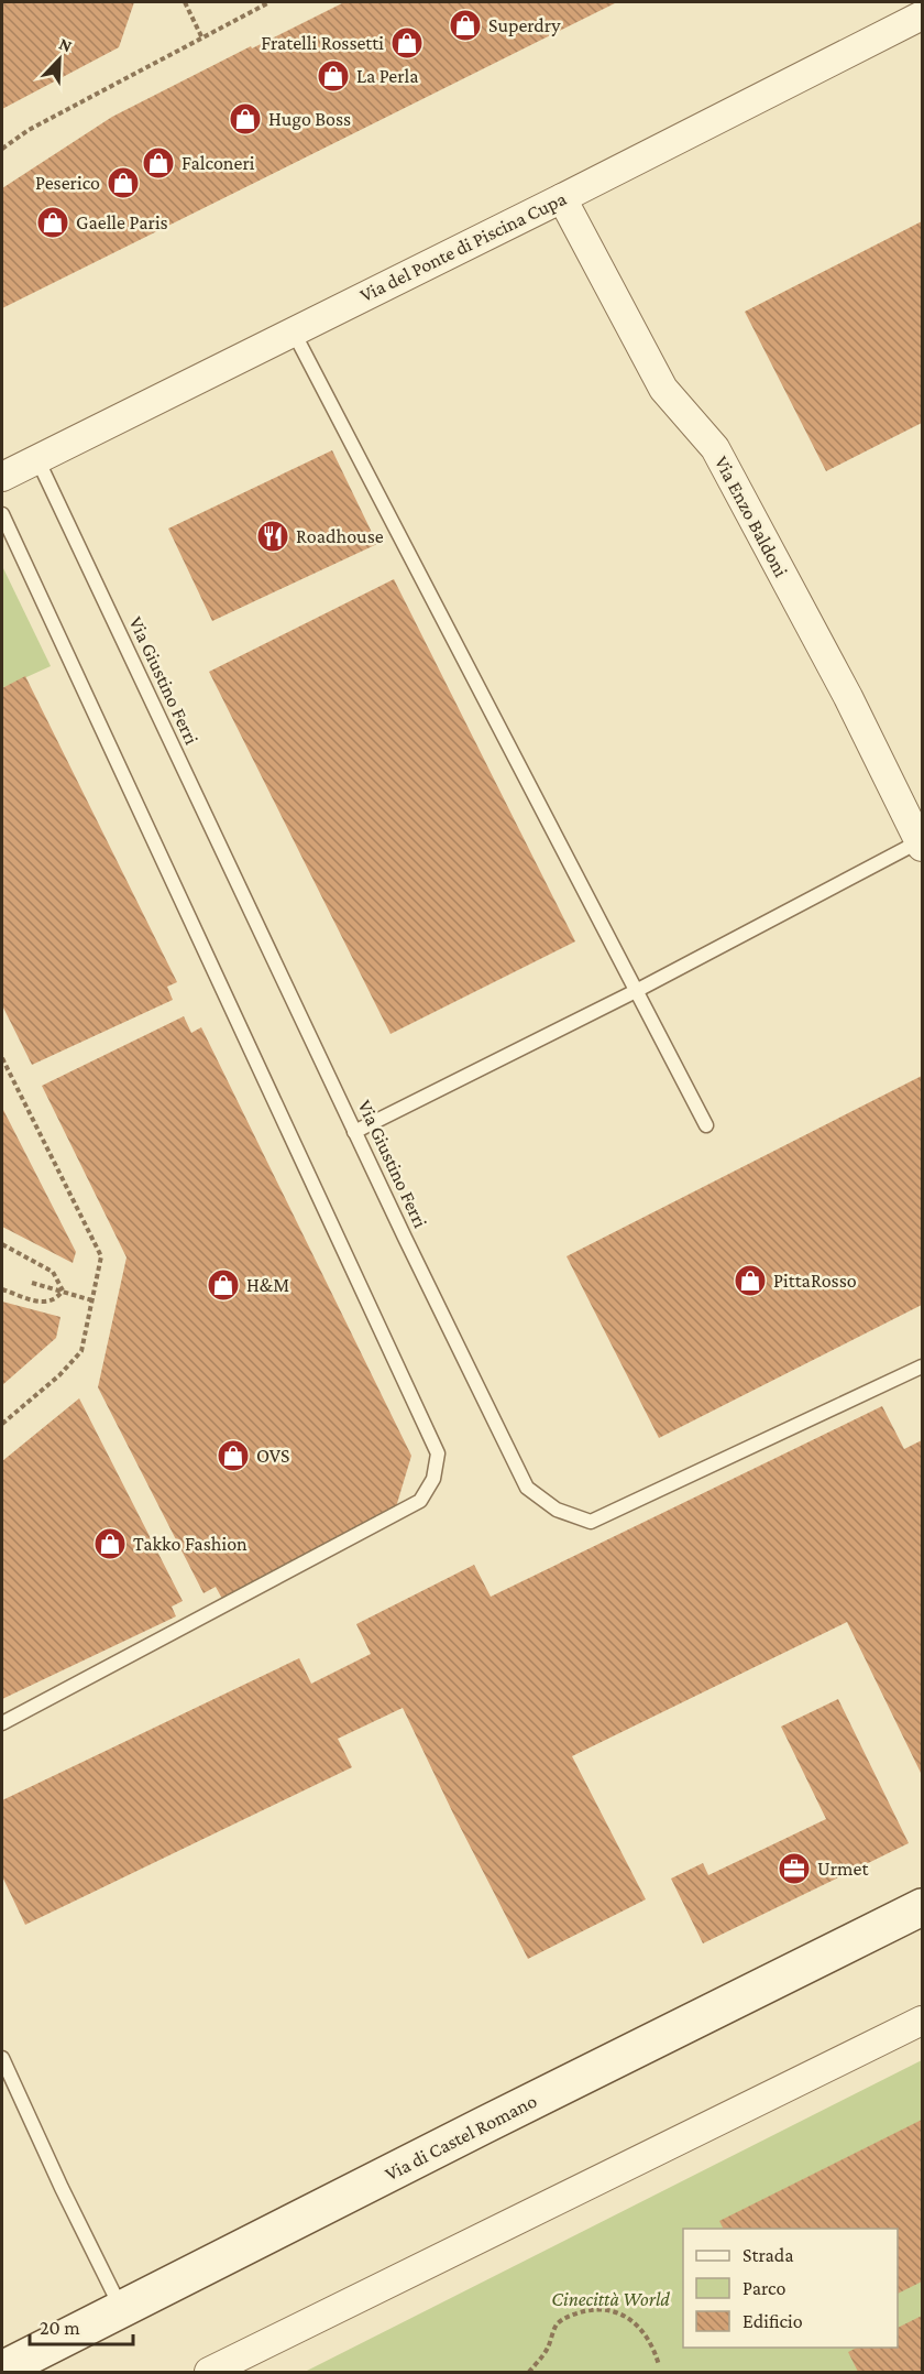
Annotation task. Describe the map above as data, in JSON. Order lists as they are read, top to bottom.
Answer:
{
  "streets": {
    "street": ["Via del Ponte di Piscina Cupa", "Via Enzo Baldoni", "Via di Castel Romano"],
    "lane": ["Via Giustino Ferri"]
  },
  "crossings": [
    ["Via del Ponte di Piscina Cupa", "Via Enzo Baldoni"],
    ["Via del Ponte di Piscina Cupa", "Via Giustino Ferri"]
  ],
  "parks": ["Cinecittà World"],
  "places": {
    "shop": [
      "Superdry",
      "Fratelli Rossetti",
      "La Perla",
      "Hugo Boss",
      "Falconeri",
      "Peserico",
      "Gaelle Paris",
      "PittaRosso",
      "H&M",
      "OVS",
      "Takko Fashion"
    ],
    "restaurant": ["Roadhouse"],
    "office": ["Urmet"]
  },
  "legend": ["Strada", "Parco", "Edificio"],
  "scale_bar": "20 m",
  "north": "top right"
}
